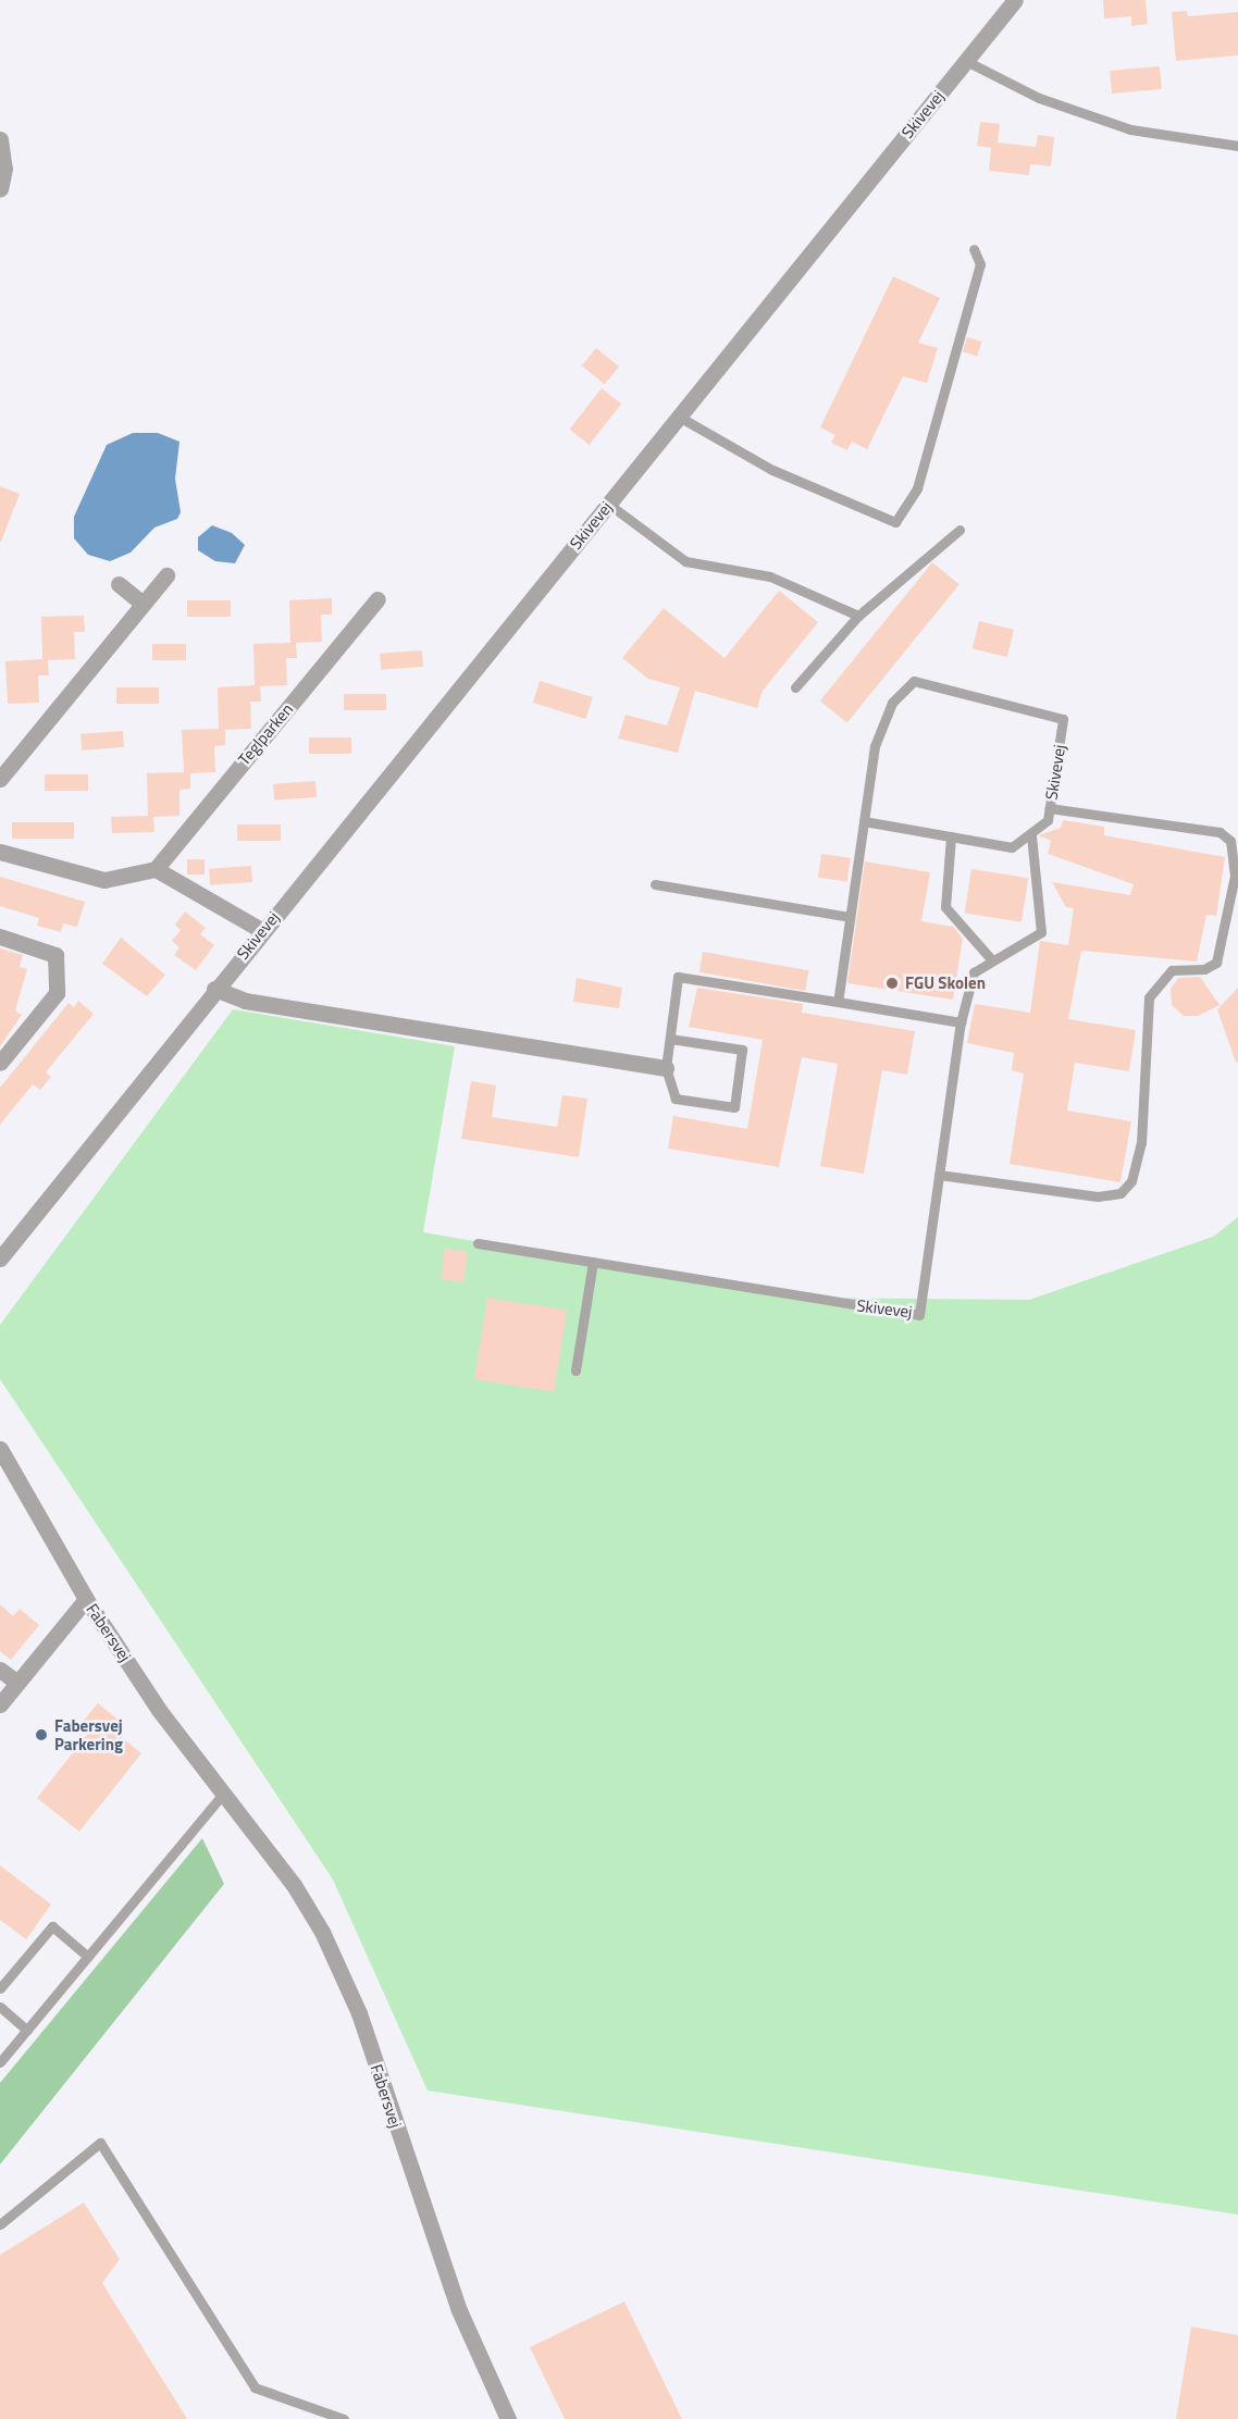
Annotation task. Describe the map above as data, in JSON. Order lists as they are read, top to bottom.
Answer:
{
  "streets": {
    "street": ["Skivevej", "Teglparken", "Fabersvej"]
  },
  "places": ["FGU Skolen", "Fabersvej Parkering"]
}
